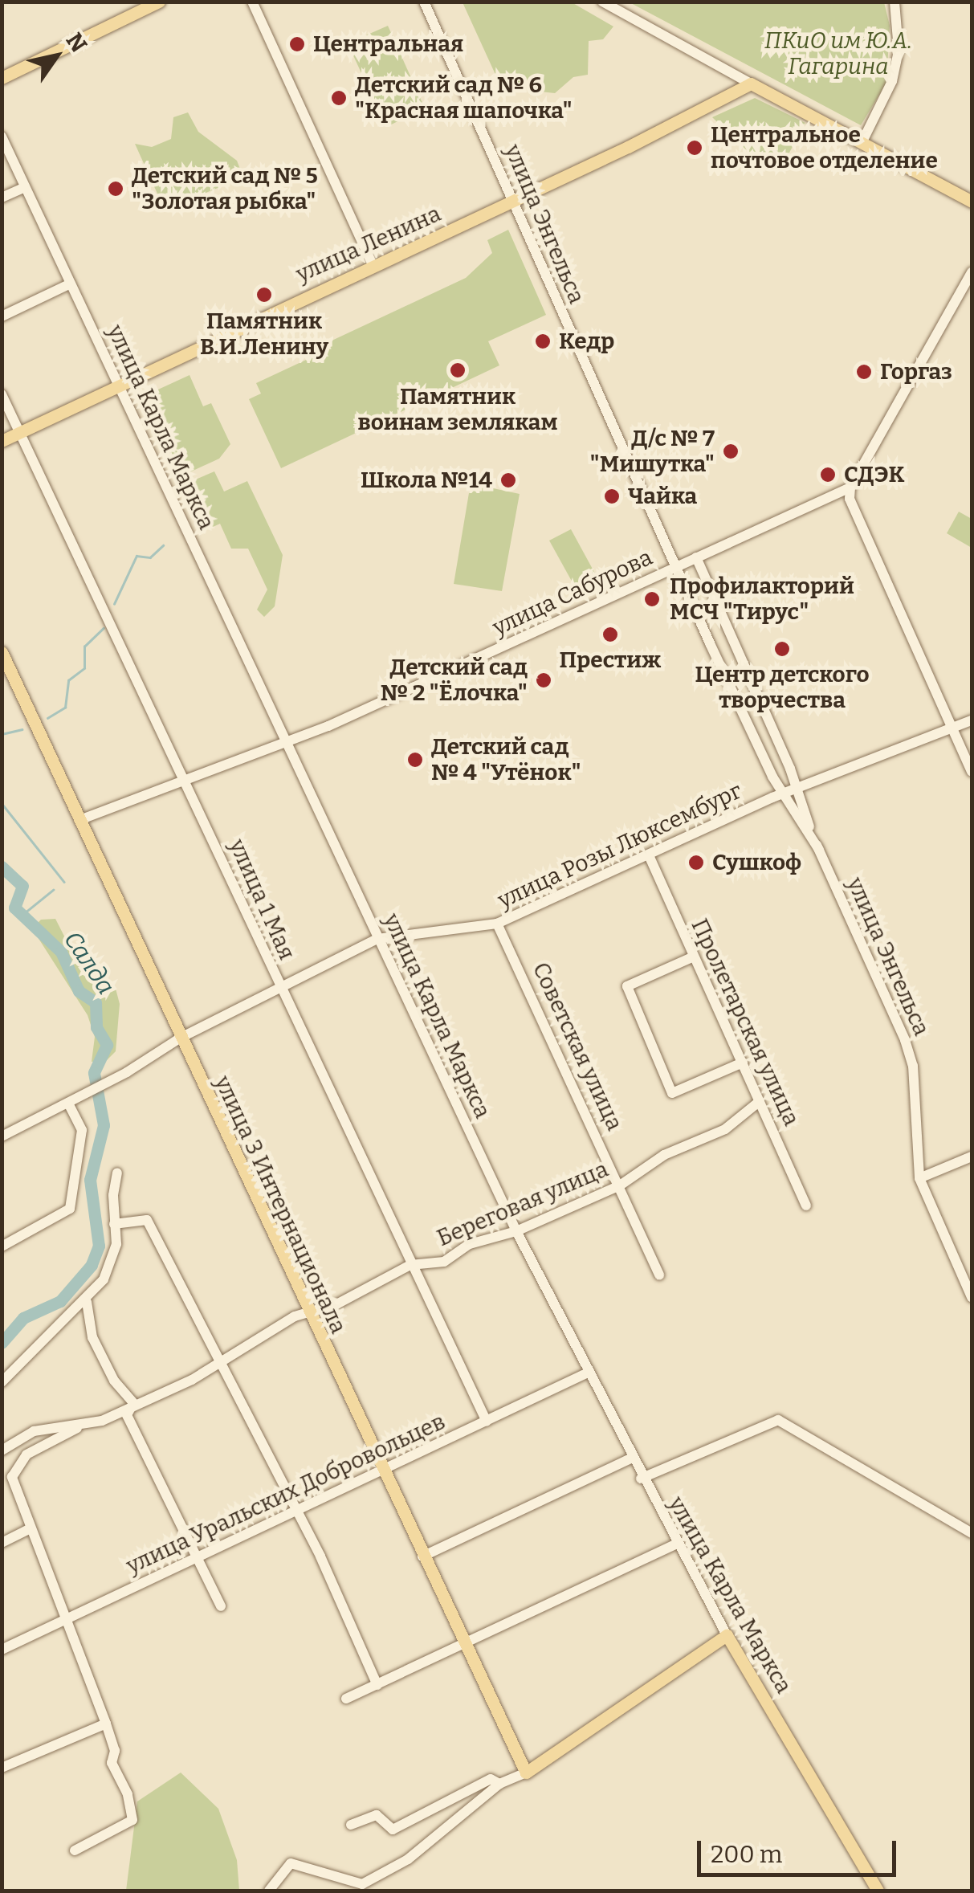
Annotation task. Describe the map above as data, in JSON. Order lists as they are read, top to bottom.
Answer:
{
  "streets": {
    "main road": ["улица Ленина", "улица Карла Маркса", "улица 3 Интернационала"],
    "street": [
      "улица Энгельса",
      "улица Сабурова",
      "улица Розы Люксембург",
      "улица 1 Мая",
      "Пролетарская улица",
      "Советская улица",
      "Береговая улица",
      "улица Уральских Добровольцев"
    ]
  },
  "crossings": [
    ["улица Энгельса", "улица Ленина"],
    ["улица Энгельса", "улица Сабурова"],
    ["улица Энгельса", "улица Розы Люксембург"],
    ["улица Ленина", "улица Карла Маркса"],
    ["улица Ленина", "улица 1 Мая"],
    ["улица Карла Маркса", "улица Сабурова"],
    ["улица Карла Маркса", "улица Розы Люксембург"],
    ["улица Карла Маркса", "Береговая улица"],
    ["улица Карла Маркса", "улица Уральских Добровольцев"],
    ["улица Сабурова", "улица 1 Мая"],
    ["улица Сабурова", "улица 3 Интернационала"],
    ["улица Розы Люксембург", "улица 1 Мая"],
    ["улица Розы Люксембург", "Пролетарская улица"],
    ["улица Розы Люксембург", "Советская улица"],
    ["улица Розы Люксембург", "улица 3 Интернационала"],
    ["улица 1 Мая", "Береговая улица"],
    ["улица 1 Мая", "улица Уральских Добровольцев"],
    ["Пролетарская улица", "Береговая улица"],
    ["Советская улица", "Береговая улица"],
    ["Береговая улица", "улица 3 Интернационала"],
    ["улица 3 Интернационала", "улица Уральских Добровольцев"]
  ],
  "water": ["Салда"],
  "parks": ["ПКиО им Ю.А. Гагарина"],
  "places": [
    "Центральная",
    "Детский сад № 6 \"Красная шапочка\"",
    "Центральное почтовое отделение",
    "Детский сад № 5 \"Золотая рыбка\"",
    "Памятник В.И.Ленину",
    "Кедр",
    "Памятник воинам землякам",
    "Горгаз",
    "Д/с № 7 \"Мишутка\"",
    "СДЭК",
    "Школа №14",
    "Чайка",
    "Профилакторий МСЧ \"Тирус\"",
    "Престиж",
    "Центр детского творчества",
    "Детский сад № 2 \"Ёлочка\"",
    "Детский сад № 4 \"Утёнок\"",
    "Сушкоф"
  ],
  "scale_bar": "200 m",
  "north": "top right"
}
